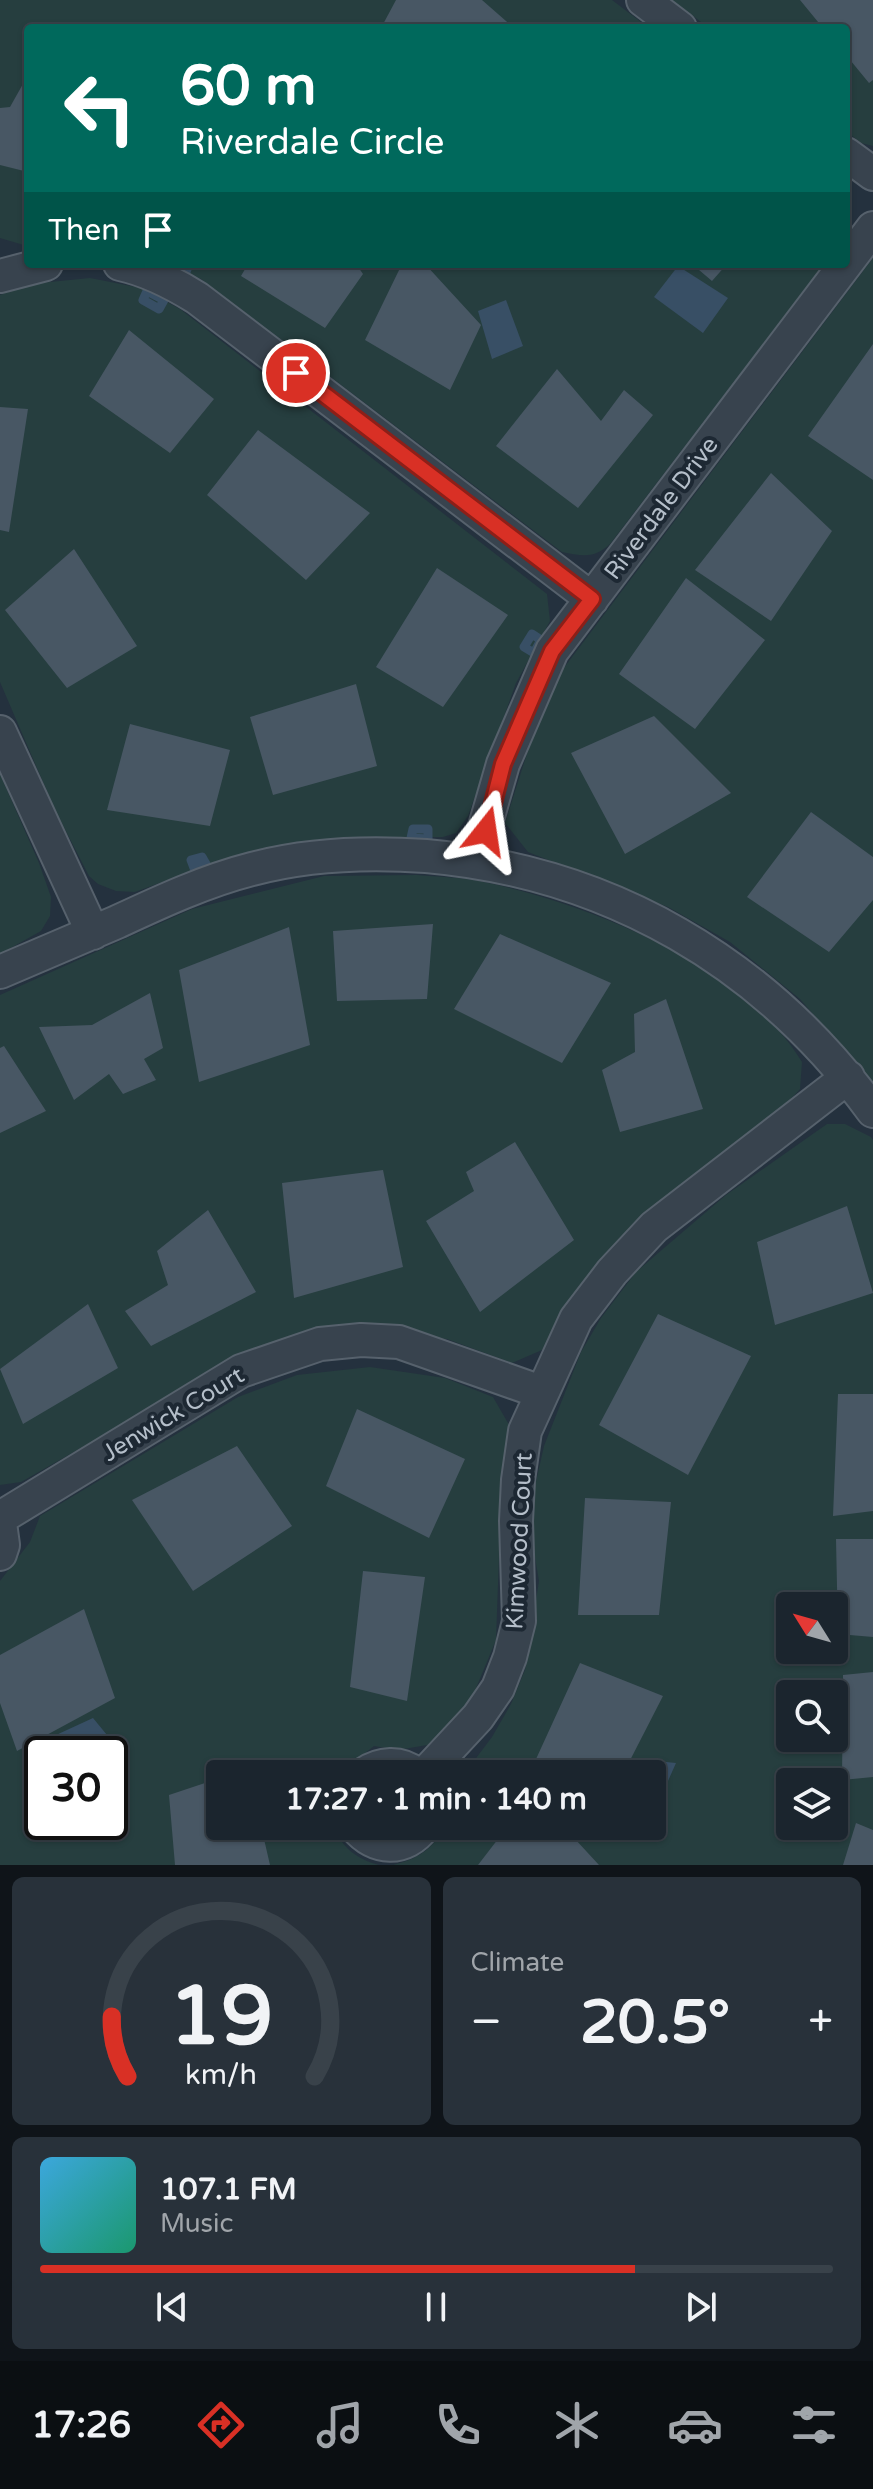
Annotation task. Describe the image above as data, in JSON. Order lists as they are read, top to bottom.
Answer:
{
  "streets": {
    "street": ["Riverdale Drive", "Jenwick Court", "Kimwood Court"]
  },
  "crossings": [
    ["Jenwick Court", "Kimwood Court"]
  ],
  "north": "top left",
  "page": {
    "turn": ["60 m", "Riverdale Circle"],
    "then": "Then",
    "limit": "30",
    "trip": "17:27 · 1 min · 140 m",
    "tile": "Climate",
    "heat": ["−", "20.5°", "+"],
    "song": ["107.1 FM", "Music"],
    "tabs": "17:26",
    "gauge": ["19", "km/h"]
  }
}
